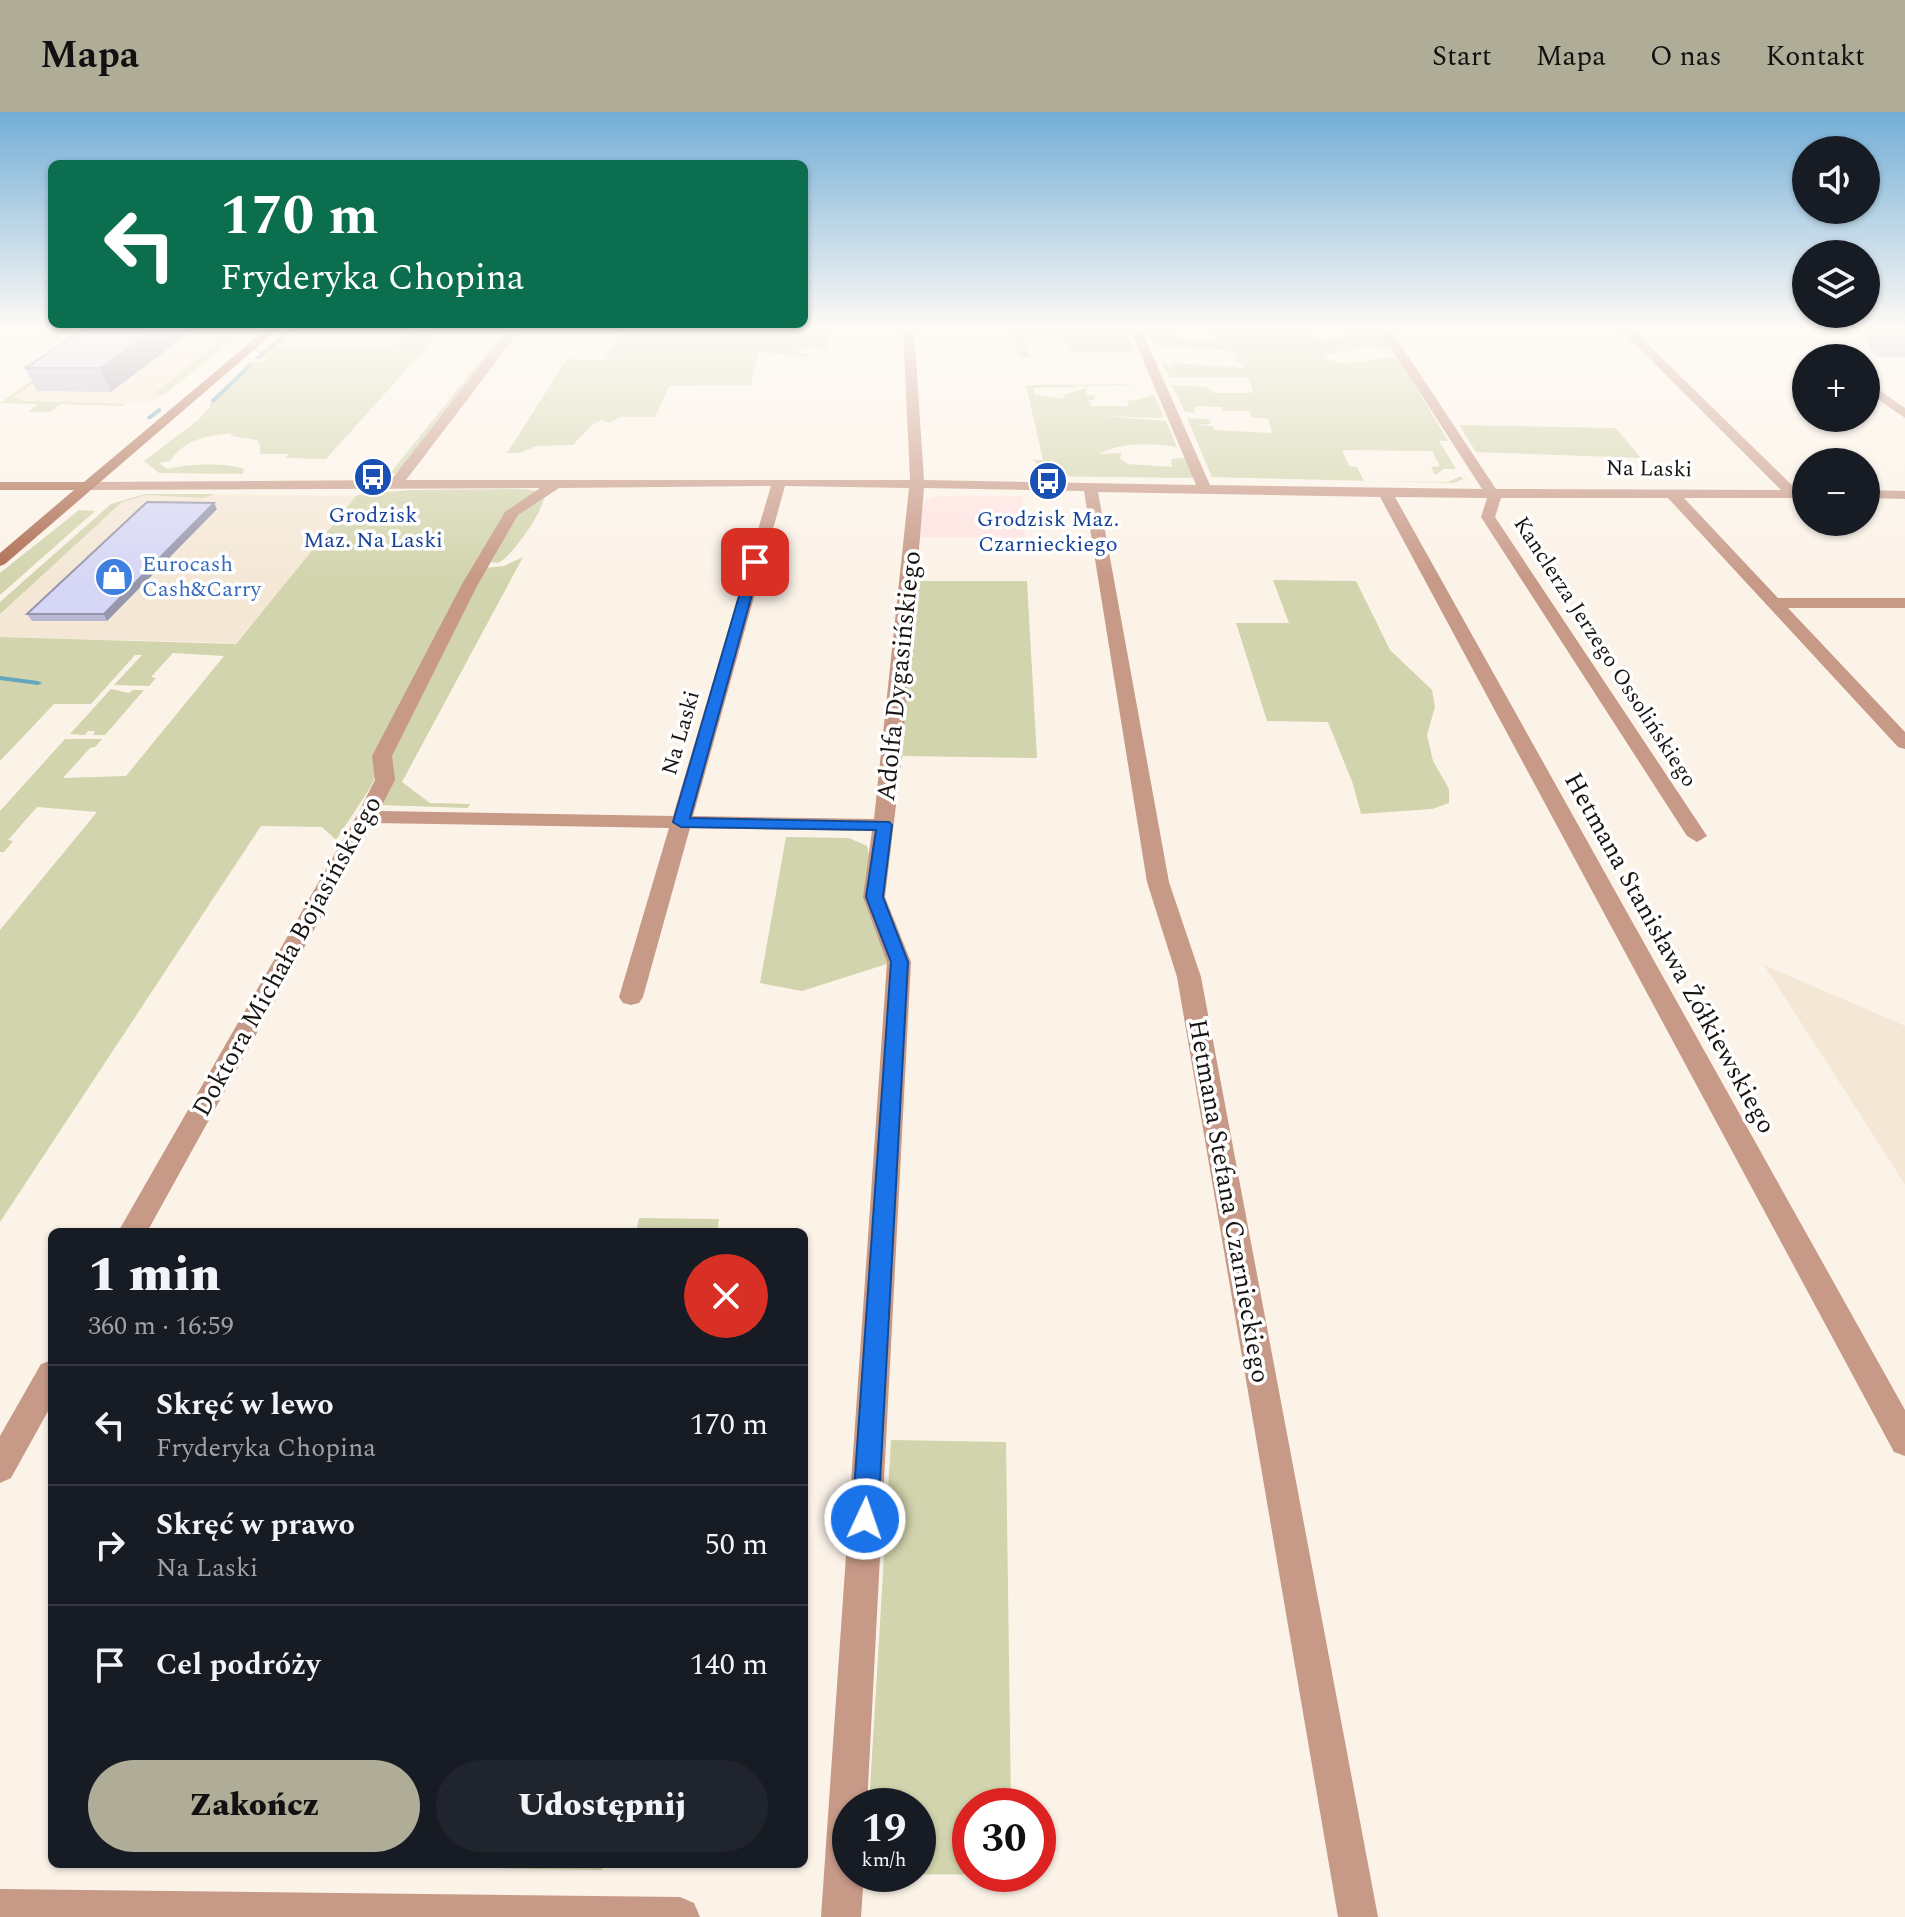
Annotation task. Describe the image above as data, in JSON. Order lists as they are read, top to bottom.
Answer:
{
  "streets": {
    "street": [
      "Na Laski",
      "Kanclerza Jerzego Ossolińskiego",
      "Adolfa Dygasińskiego",
      "Hetmana Stanisława Żółkiewskiego",
      "Doktora Michała Bojasińskiego",
      "Hetmana Stefana Czarnieckiego"
    ]
  },
  "crossings": [
    ["Na Laski", "Kanclerza Jerzego Ossolińskiego"],
    ["Na Laski", "Adolfa Dygasińskiego"],
    ["Na Laski", "Hetmana Stanisława Żółkiewskiego"],
    ["Na Laski", "Doktora Michała Bojasińskiego"],
    ["Na Laski", "Hetmana Stefana Czarnieckiego"]
  ],
  "places": {
    "bus stop": ["Grodzisk Maz. Na Laski", "Grodzisk Maz. Czarnieckiego"],
    "shop": ["Eurocash Cash&Carry"]
  },
  "page": {
    "header": "Mapa",
    "nav": [
      "Start",
      "Mapa",
      "O nas",
      "Kontakt"
    ],
    "map_buttons": ["+", "−"],
    "turn": ["170 m", "Fryderyka Chopina"],
    "heading": ["1 min", "360 m · 16:59"],
    "list": [
      {
        "name": "Skręć w lewo",
        "note": "Fryderyka Chopina",
        "value": "170 m"
      },
      {
        "name": "Skręć w prawo",
        "note": "Na Laski",
        "value": "50 m"
      },
      {
        "name": "Cel podróży",
        "value": "140 m"
      }
    ],
    "buttons": ["Zakończ", "Udostępnij"],
    "speed": "19 km/h",
    "limit": "30"
  }
}
